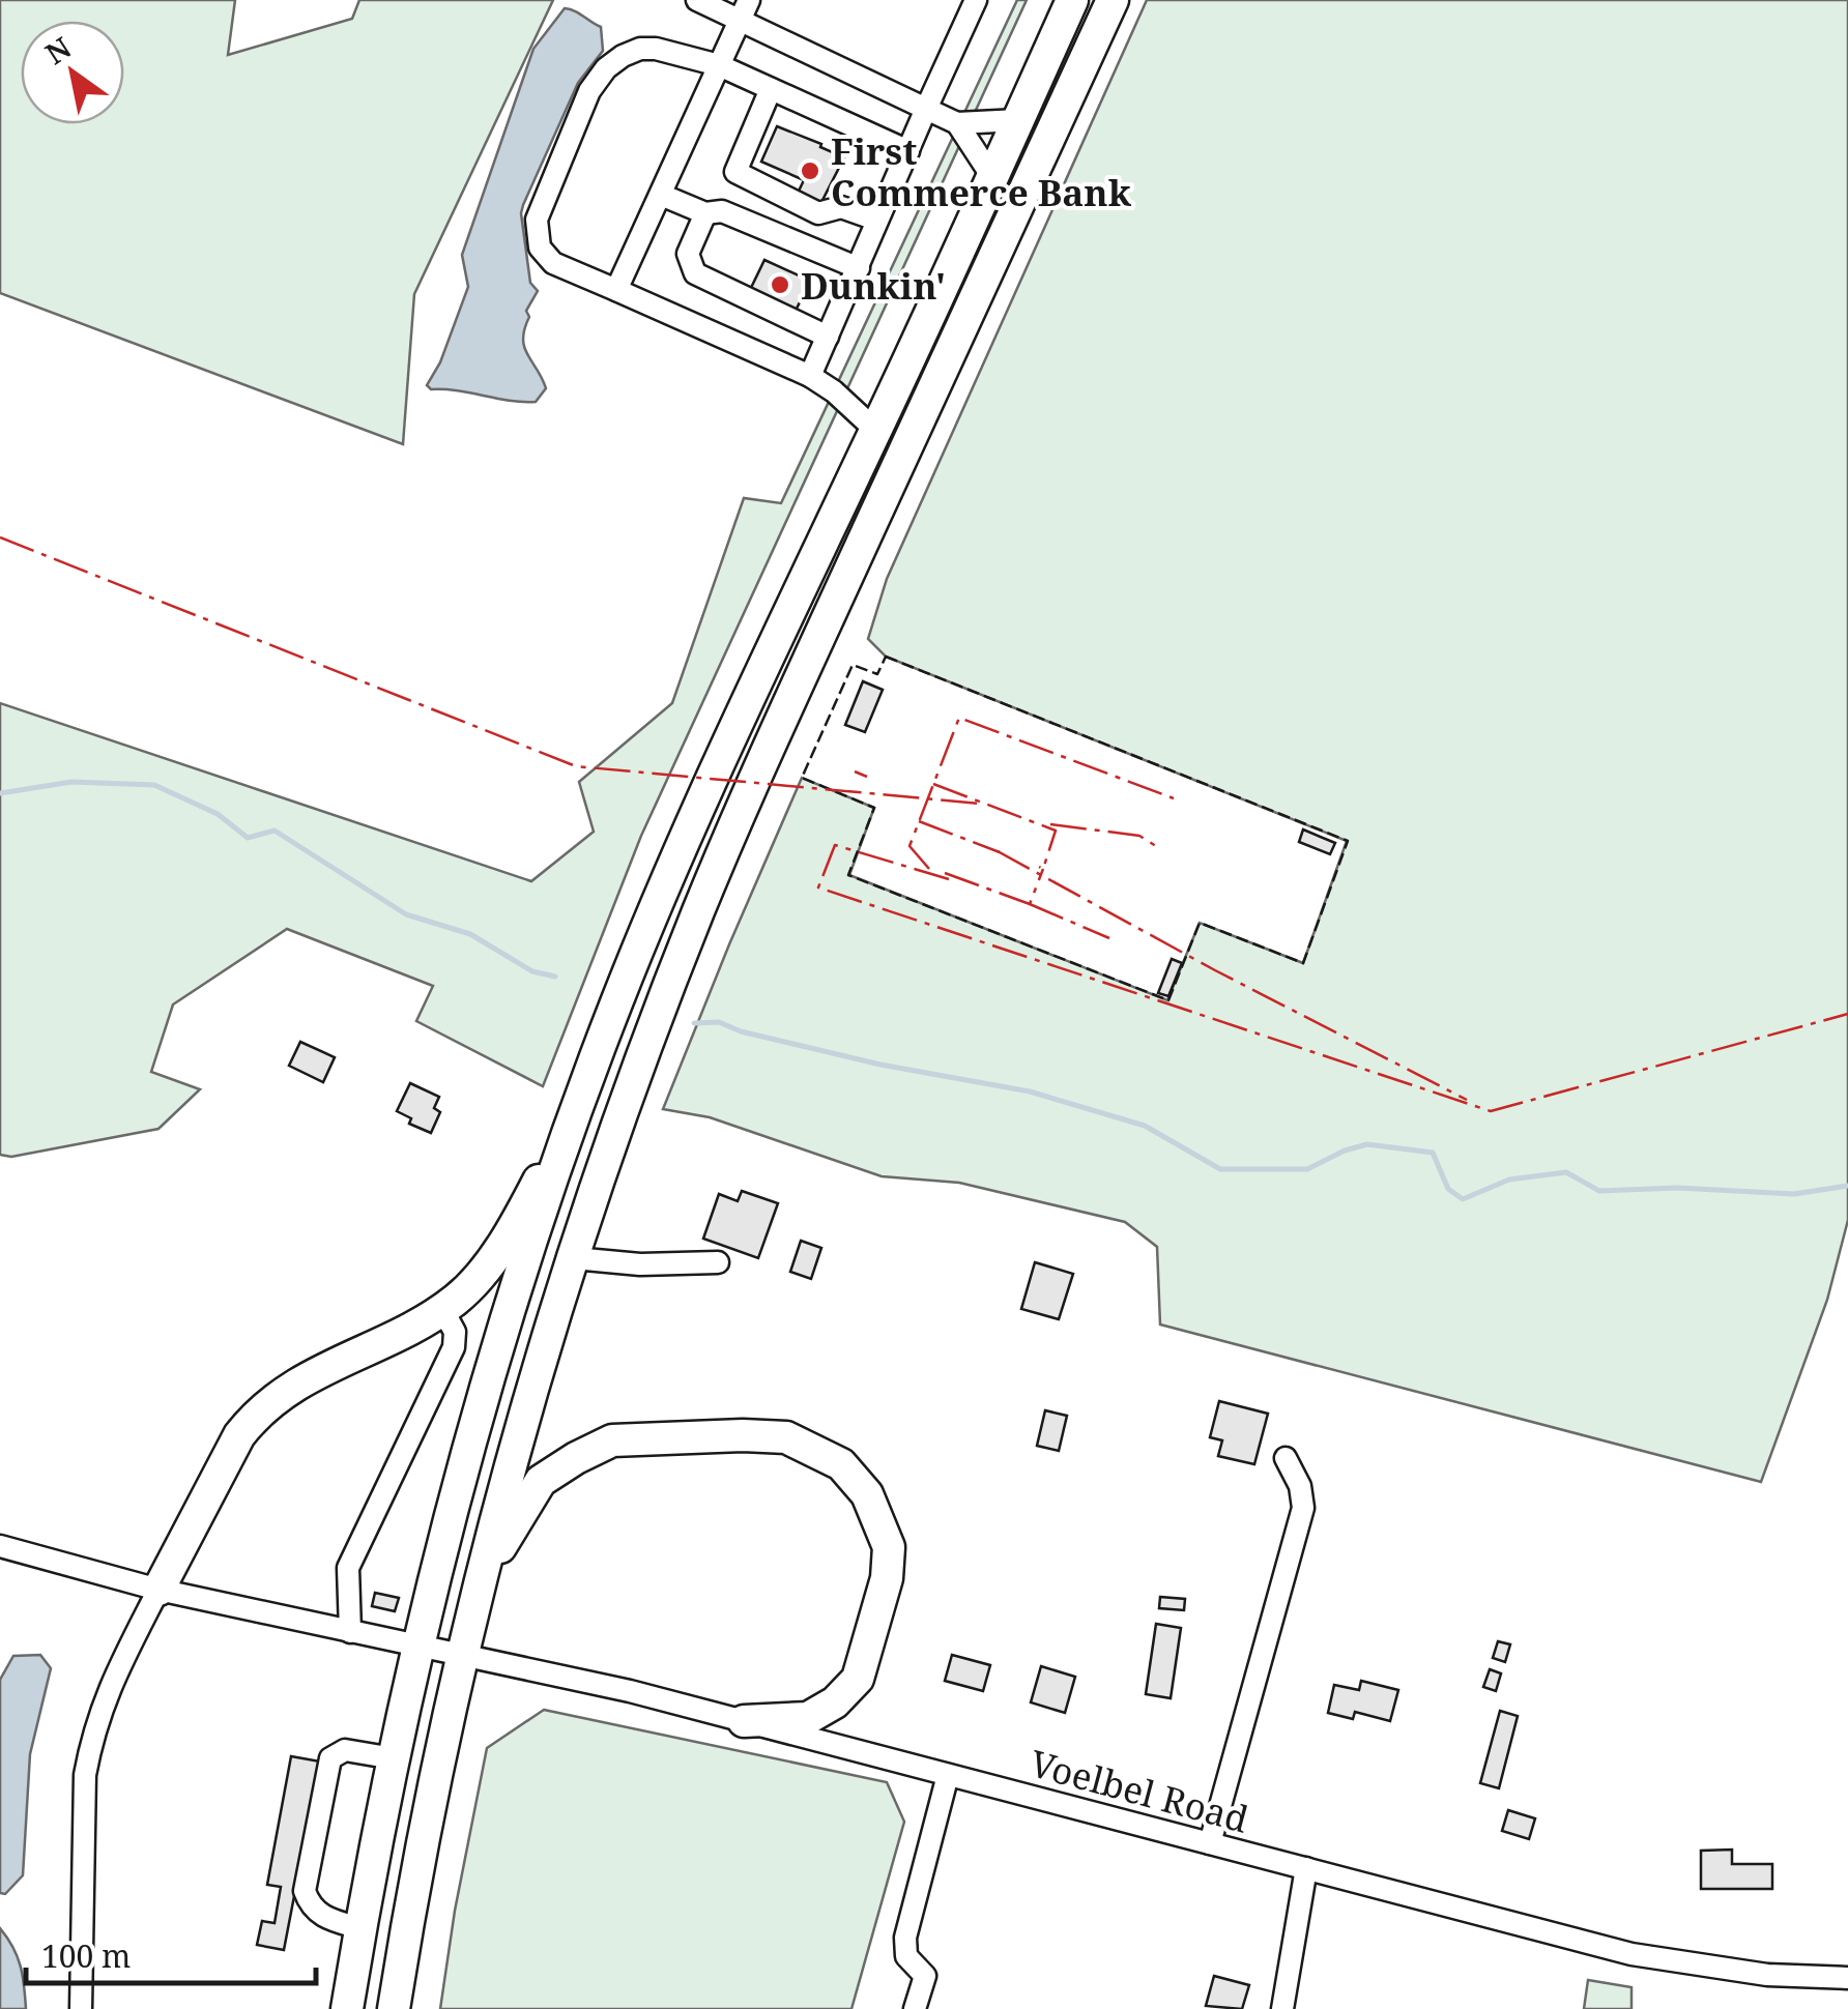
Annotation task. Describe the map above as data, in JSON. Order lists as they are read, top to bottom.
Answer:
{
  "streets": {
    "street": ["Voelbel Road"]
  },
  "places": ["First Commerce Bank", "Dunkin'"],
  "scale_bar": "100 m",
  "north": "top left"
}
